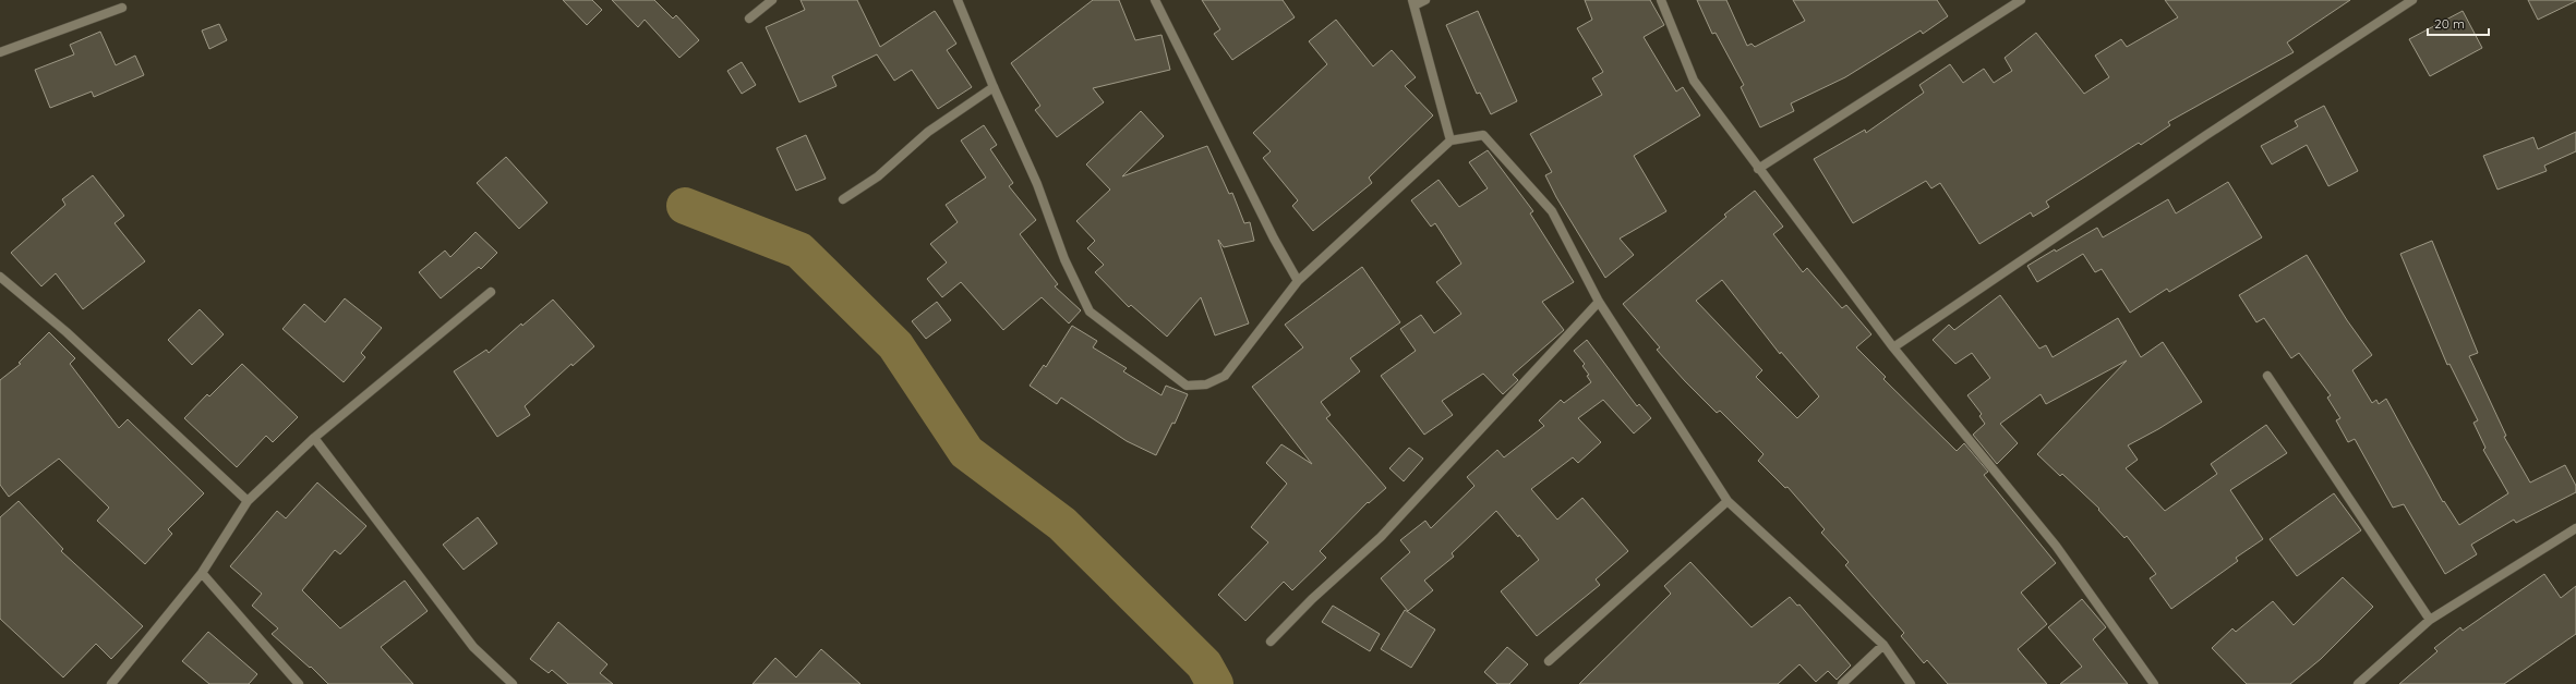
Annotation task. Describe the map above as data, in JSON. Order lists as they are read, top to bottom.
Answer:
{
  "scale_bar": "20 m"
}
